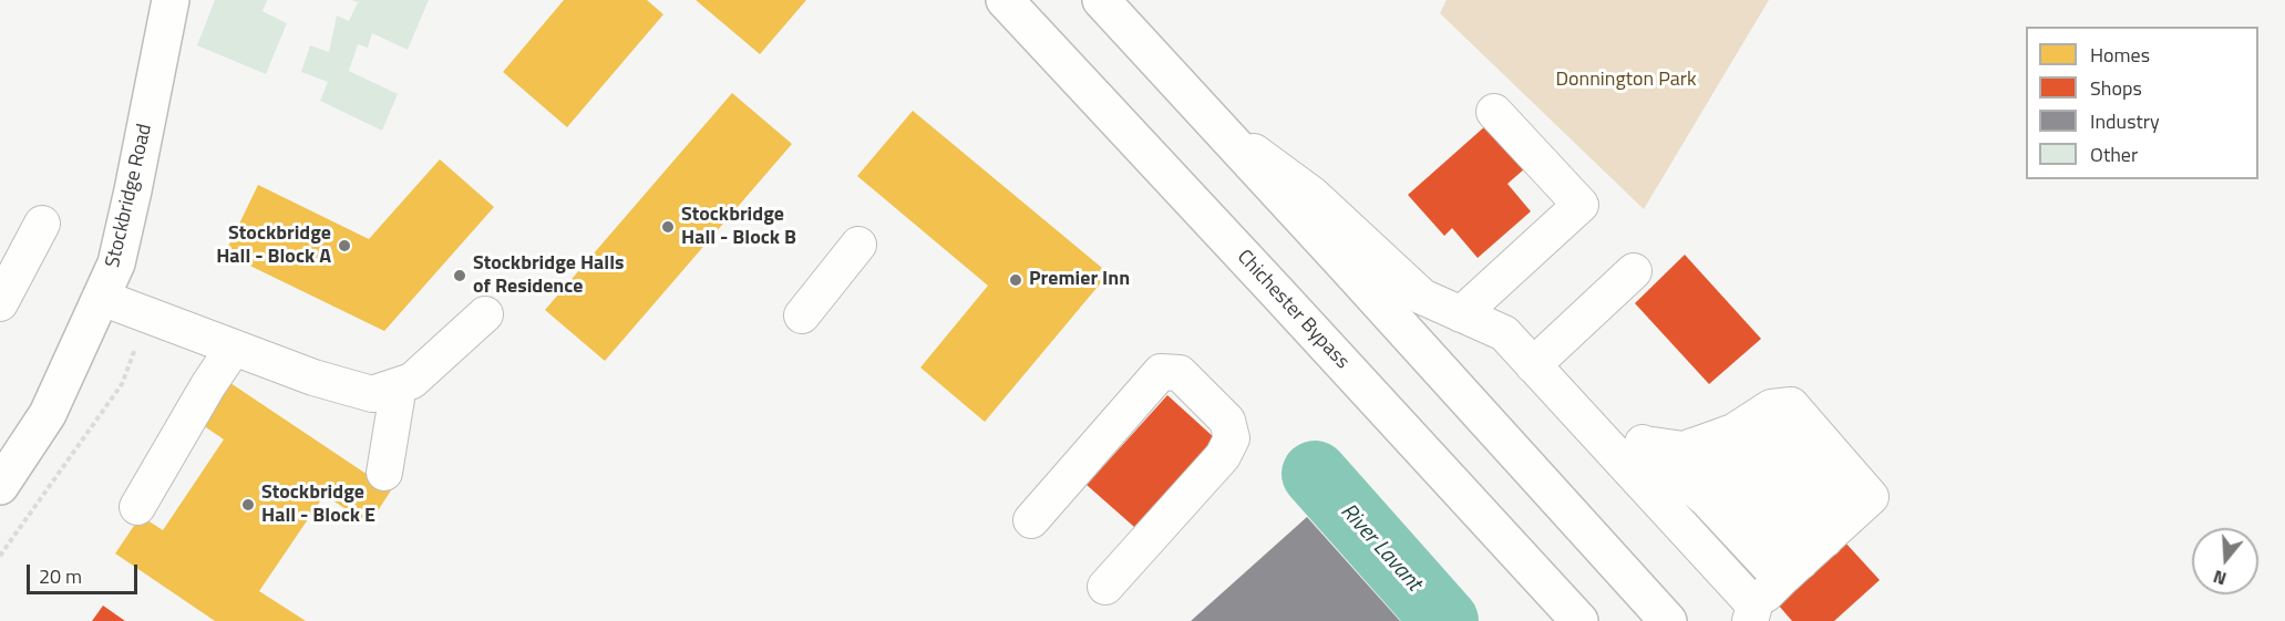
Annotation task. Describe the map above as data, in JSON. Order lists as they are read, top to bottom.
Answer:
{
  "streets": {
    "main road": ["Stockbridge Road", "Chichester Bypass"]
  },
  "water": ["River Lavant"],
  "parks": ["Donnington Park"],
  "places": [
    "Stockbridge Hall - Block B",
    "Stockbridge Hall - Block A",
    "Stockbridge Halls of Residence",
    "Premier Inn",
    "Stockbridge Hall - Block E"
  ],
  "legend": [
    "Homes",
    "Shops",
    "Industry",
    "Other"
  ],
  "scale_bar": "20 m",
  "north": "bottom"
}
